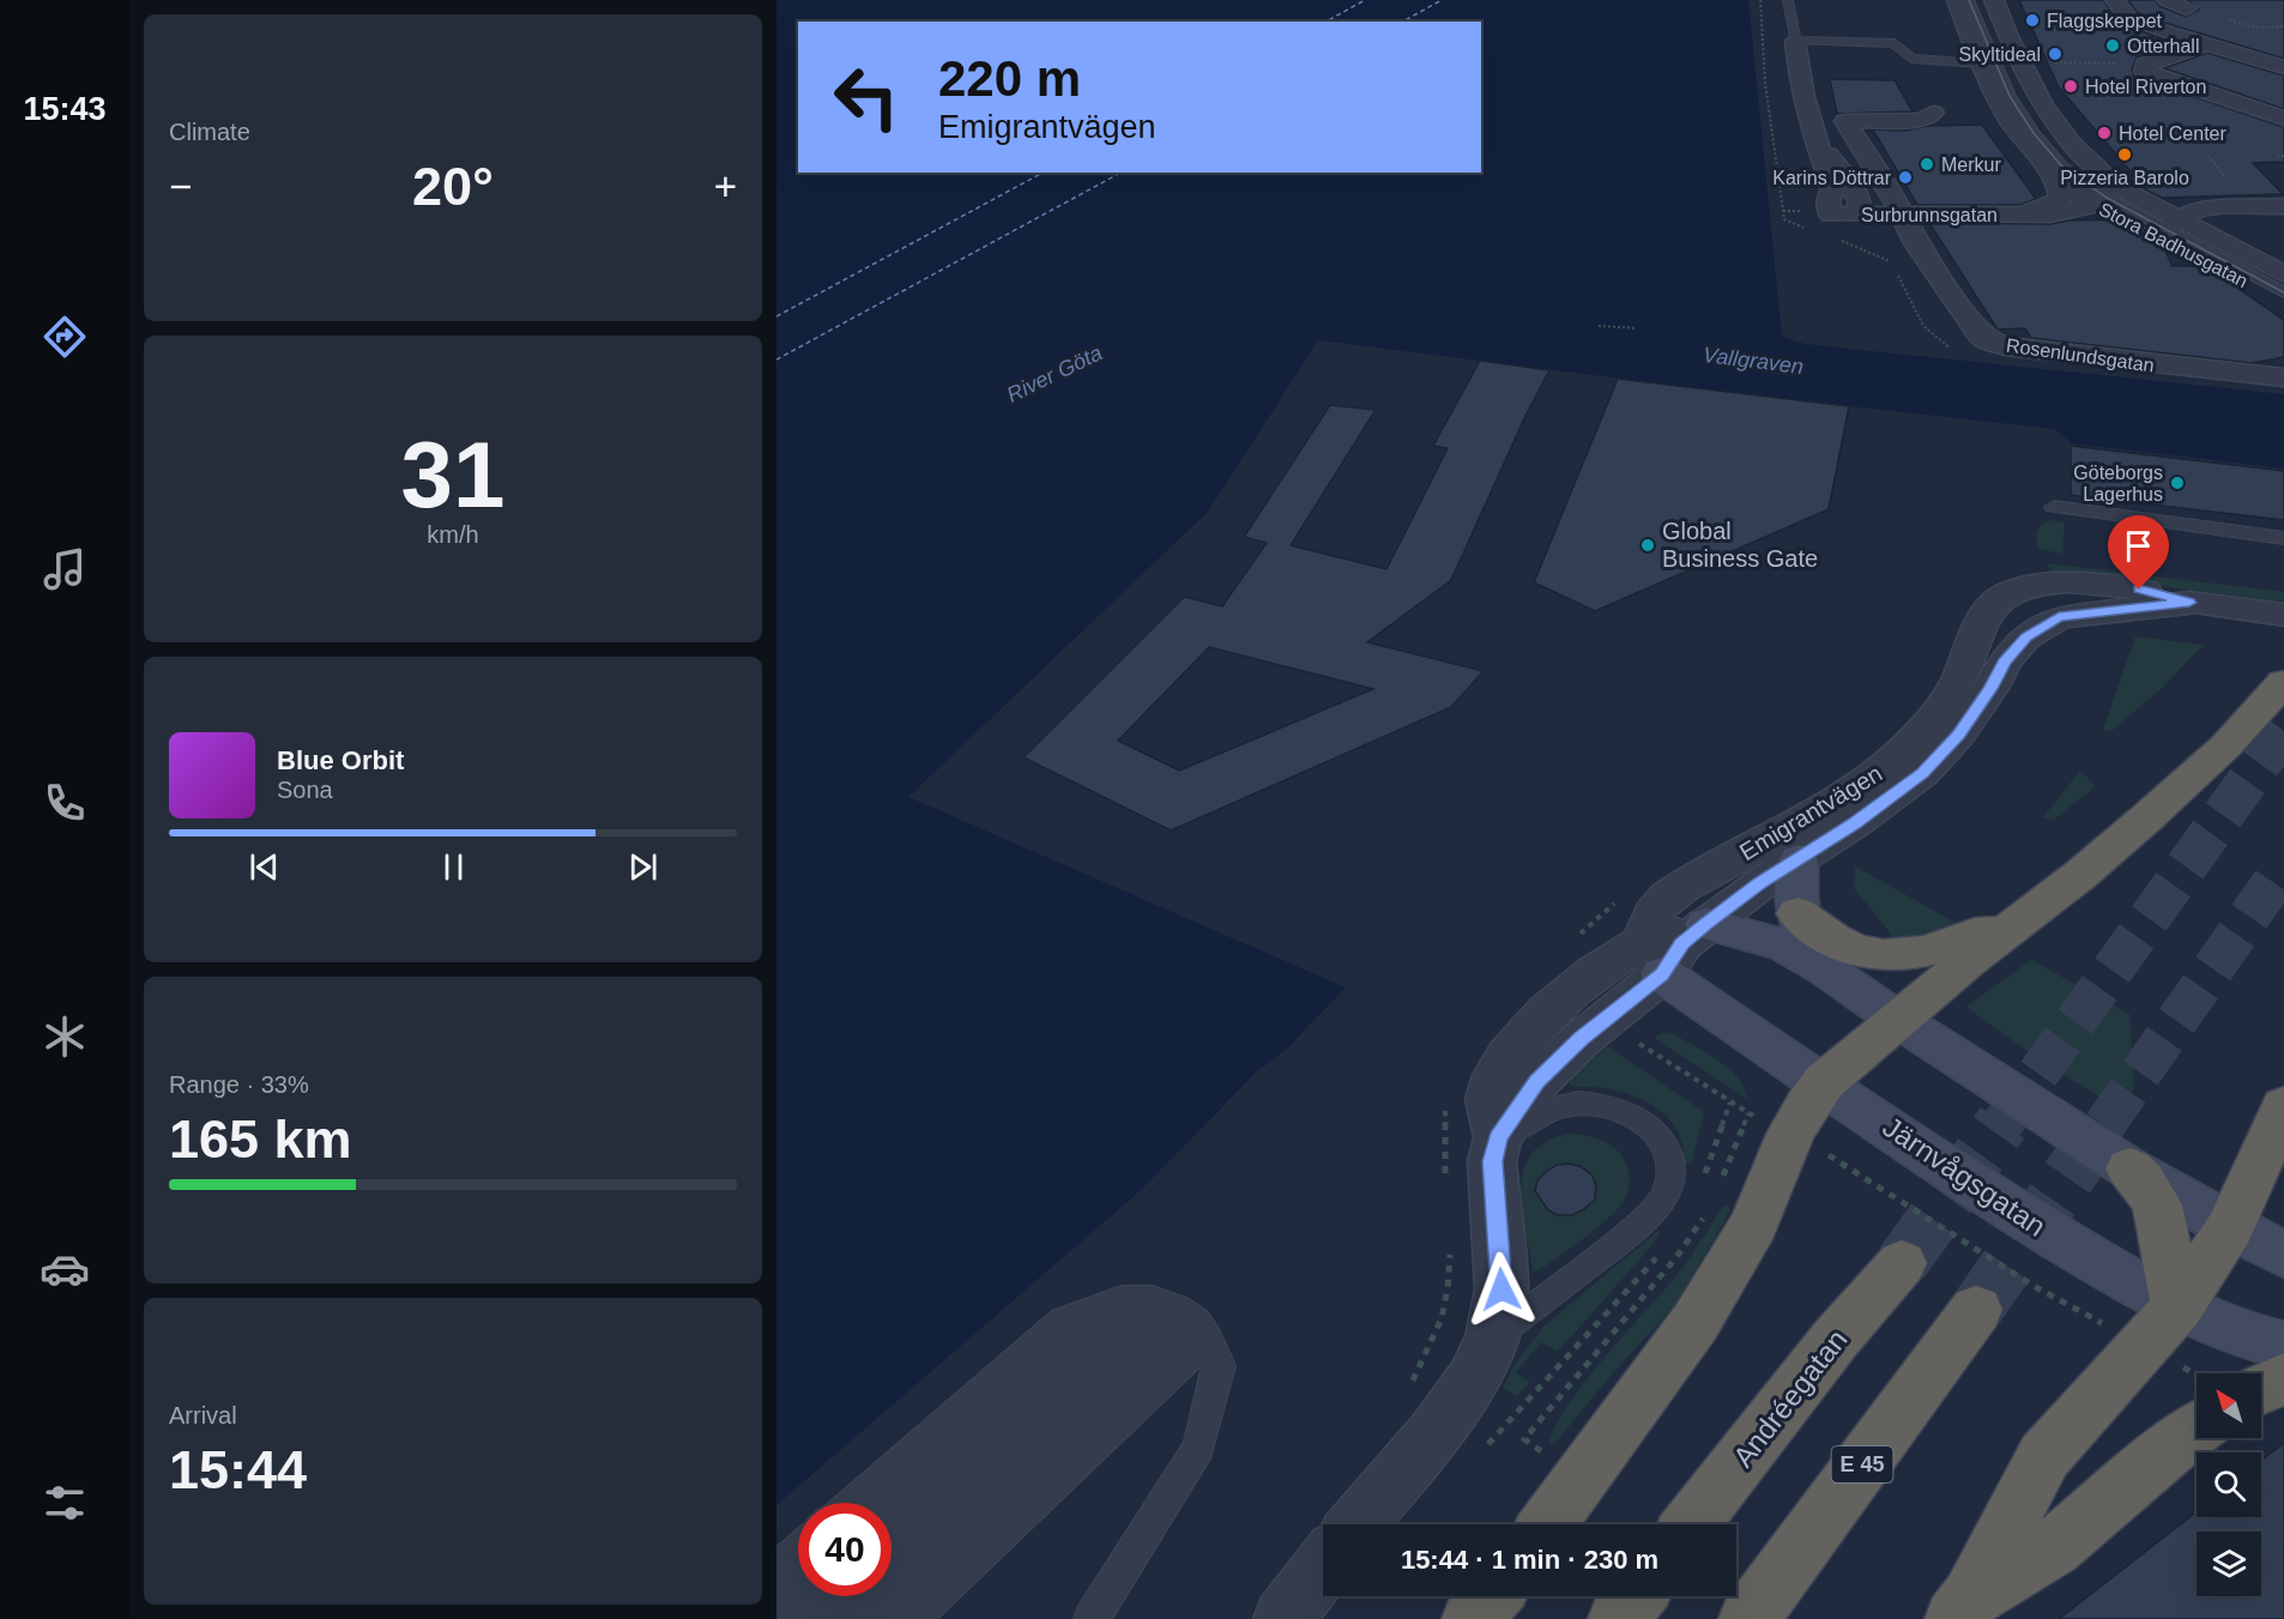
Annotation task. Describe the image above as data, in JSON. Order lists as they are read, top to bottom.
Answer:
{
  "streets": {
    "highway": ["Andréegatan", "E 45"],
    "main road": ["Järnvågsgatan"],
    "street": [
      "Surbrunnsgatan",
      "Stora Badhusgatan",
      "Rosenlundsgatan",
      "Emigrantvägen"
    ]
  },
  "crossings": [
    ["Surbrunnsgatan", "Stora Badhusgatan"],
    ["Surbrunnsgatan", "Rosenlundsgatan"],
    ["Emigrantvägen", "Järnvågsgatan"]
  ],
  "water": ["Vallgraven", "River Göta"],
  "places": [
    "Flaggskeppet",
    "Otterhall",
    "Skyltideal",
    "Hotel Riverton",
    "Hotel Center",
    "Pizzeria Barolo",
    "Merkur",
    "Karins Döttrar",
    "Göteborgs Lagerhus",
    "Global Business Gate"
  ],
  "north": "top left",
  "page": {
    "tabs": "15:43",
    "tile": [
      "Climate",
      ["31", "km/h"],
      ["Range · 33%", "165 km"],
      ["Arrival", "15:44"]
    ],
    "turn": ["220 m", "Emigrantvägen"],
    "heat": ["−", "20°", "+"],
    "song": ["Blue Orbit", "Sona"],
    "limit": "40",
    "trip": "15:44 · 1 min · 230 m"
  }
}
